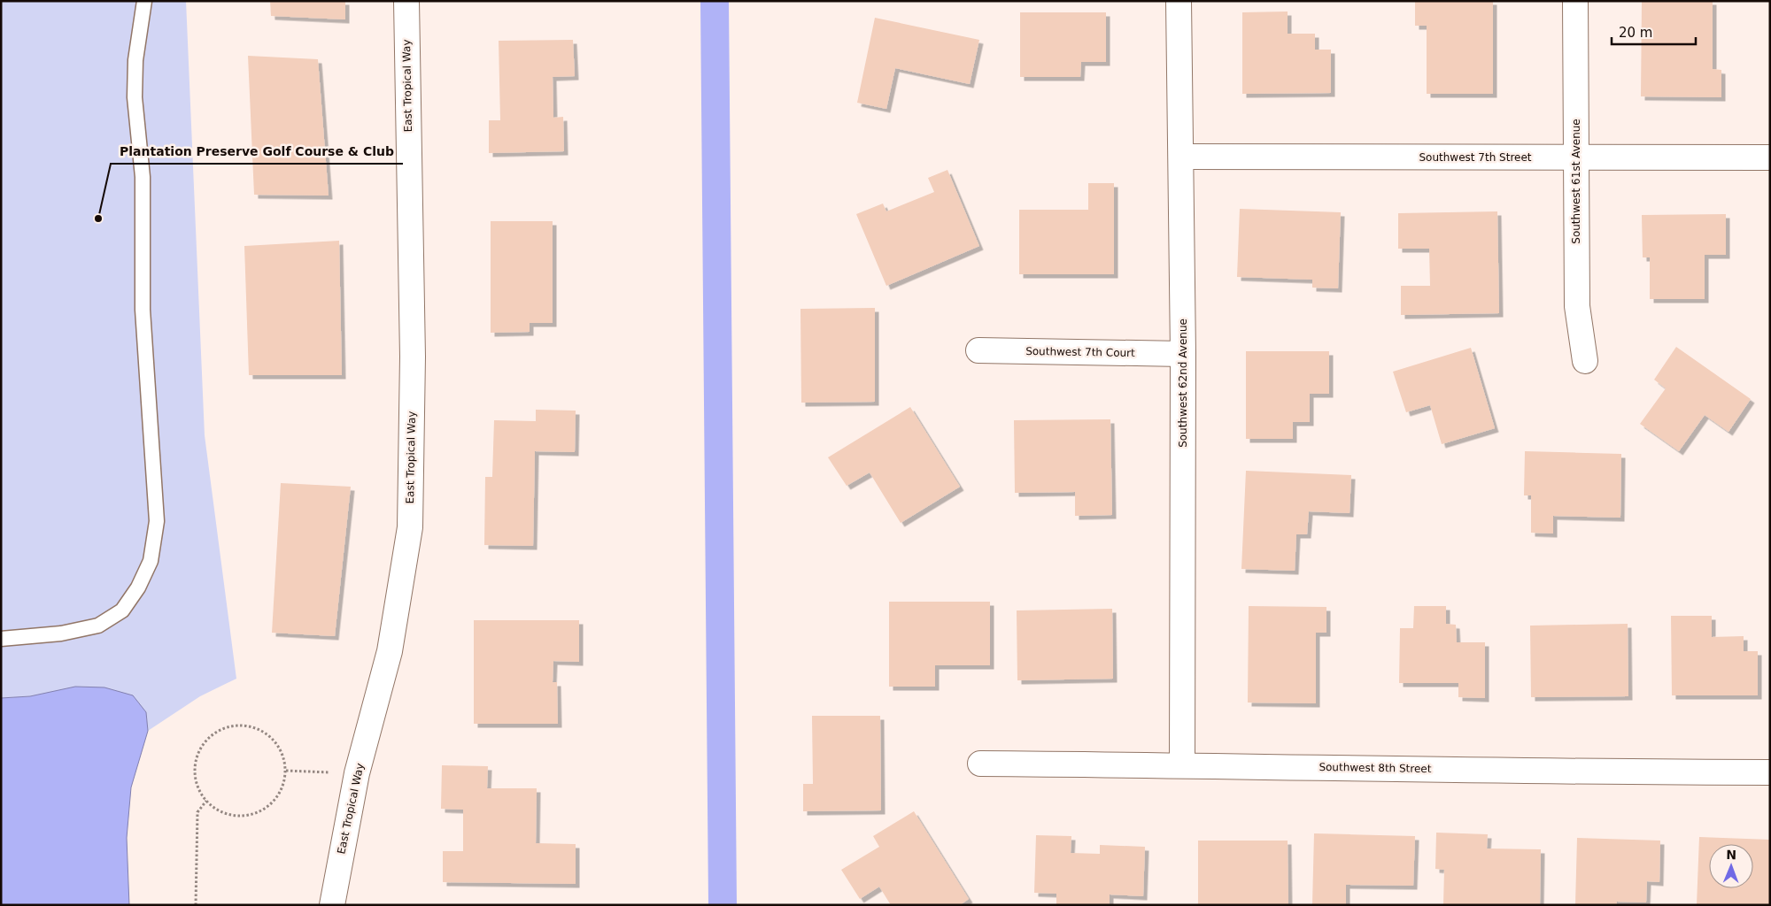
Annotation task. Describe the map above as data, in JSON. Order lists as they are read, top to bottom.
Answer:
{
  "streets": {
    "street": [
      "East Tropical Way",
      "Southwest 7th Street",
      "Southwest 61st Avenue",
      "Southwest 7th Court",
      "Southwest 62nd Avenue",
      "Southwest 8th Street"
    ]
  },
  "crossings": [
    ["Southwest 7th Street", "Southwest 61st Avenue"],
    ["Southwest 7th Street", "Southwest 62nd Avenue"],
    ["Southwest 7th Court", "Southwest 62nd Avenue"],
    ["Southwest 62nd Avenue", "Southwest 8th Street"]
  ],
  "places": ["Plantation Preserve Golf Course & Club"],
  "scale_bar": "20 m",
  "north": "top"
}
